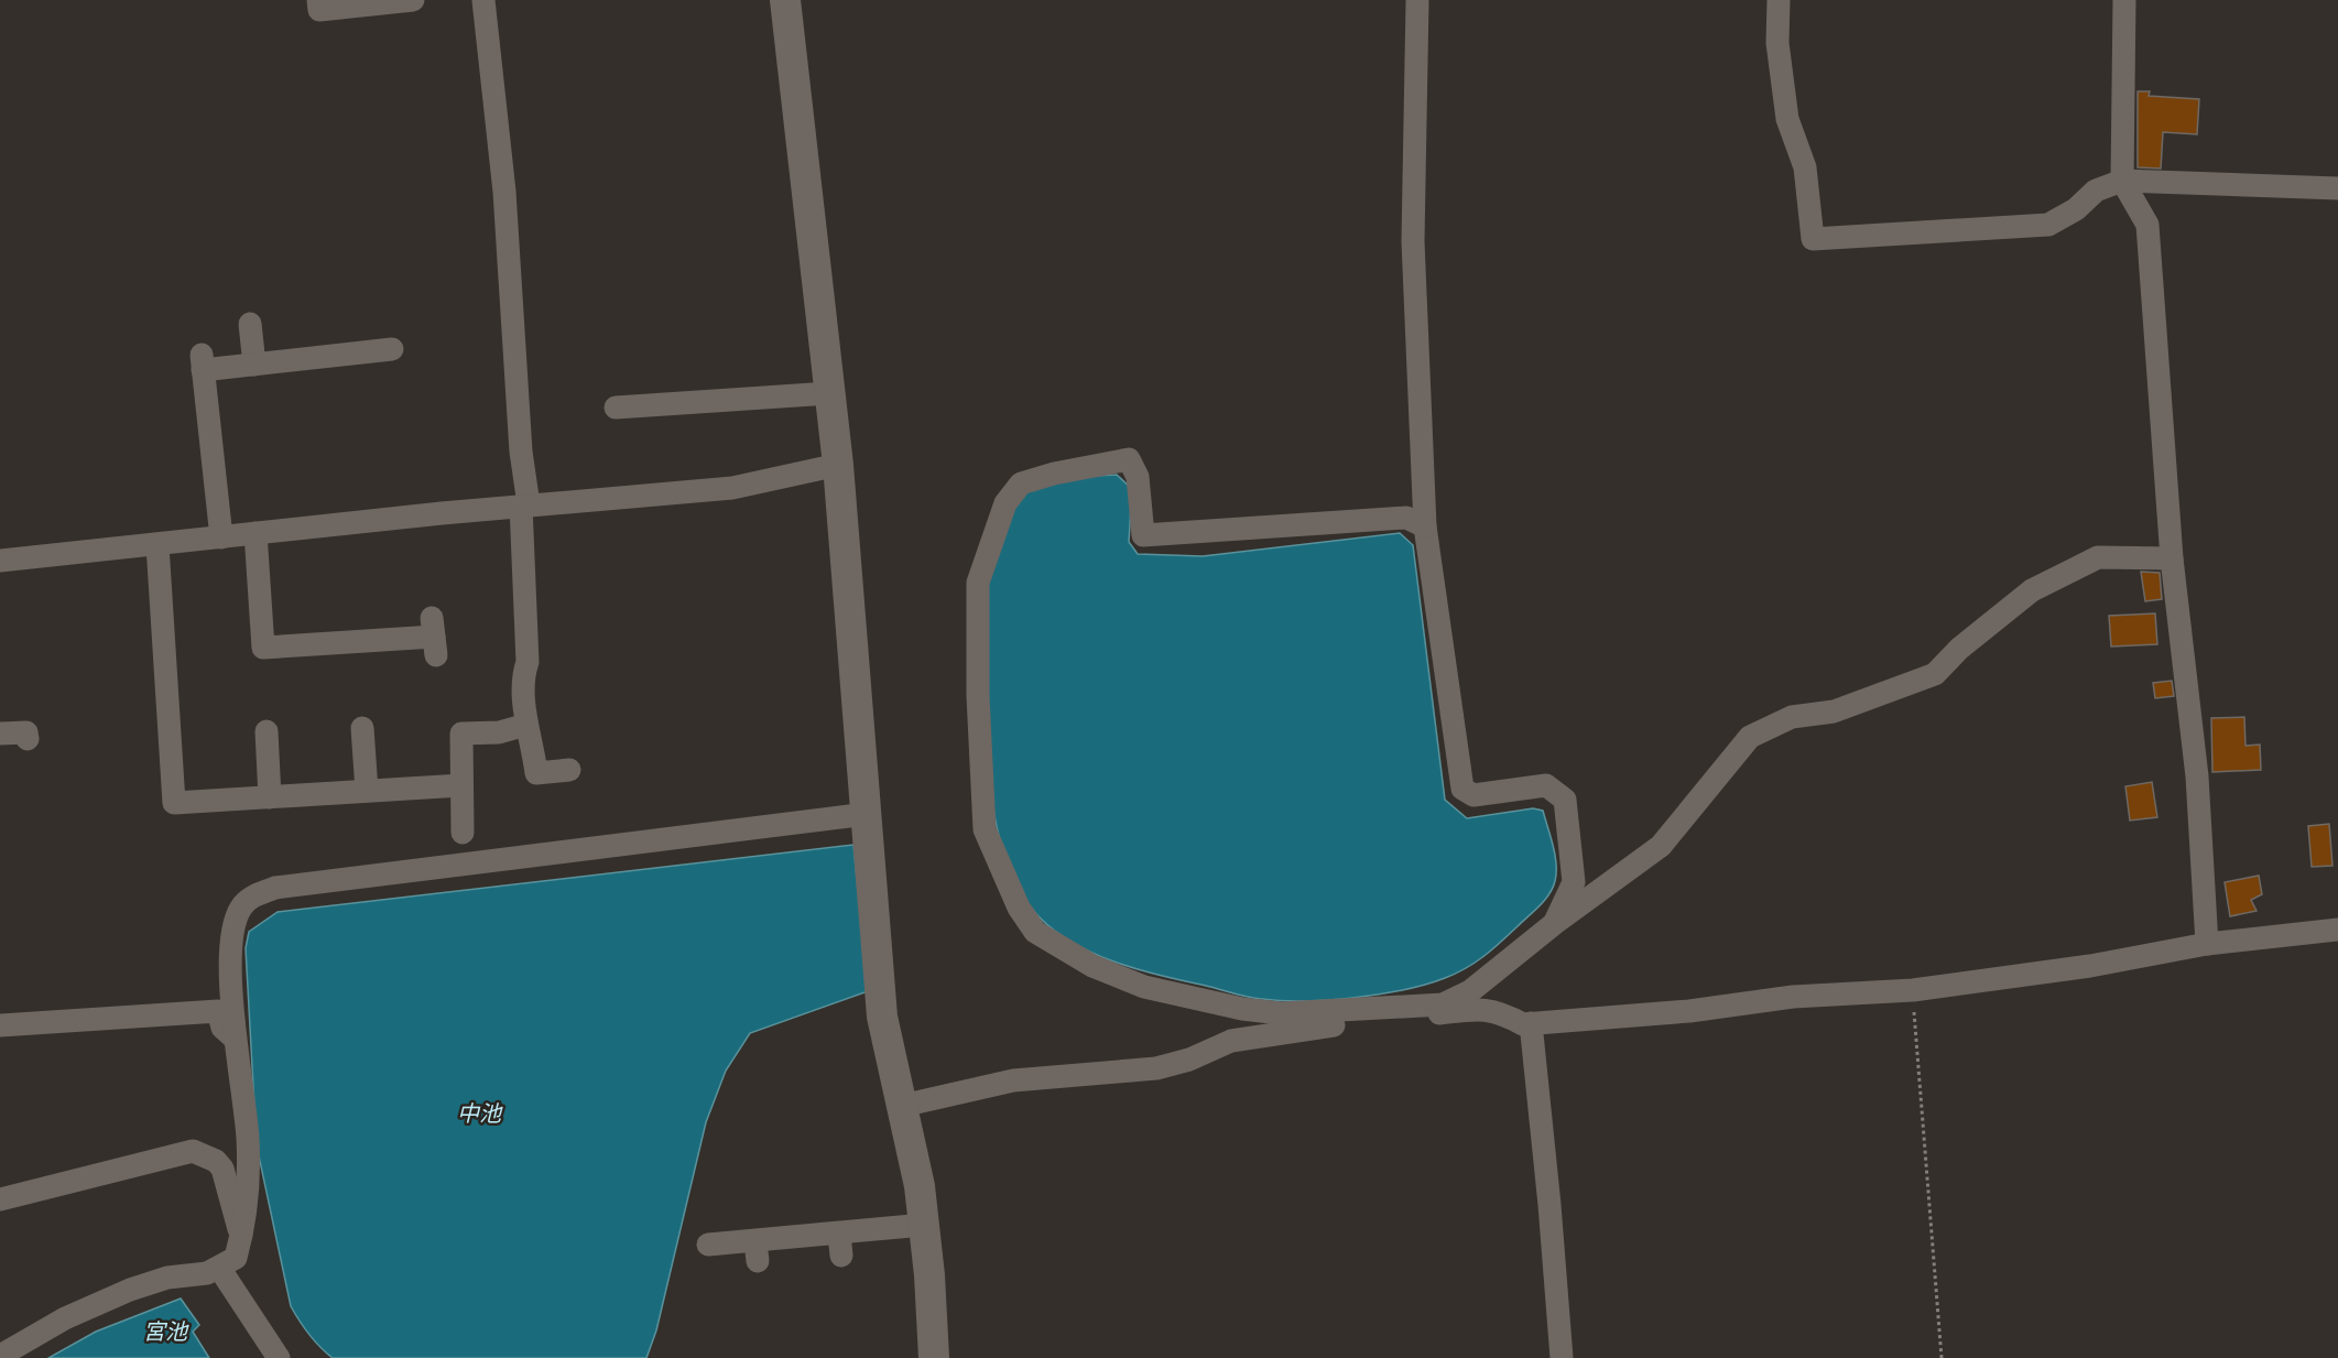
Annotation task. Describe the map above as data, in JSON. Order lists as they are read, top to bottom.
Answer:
{
  "water": ["中池", "宮池"]
}
